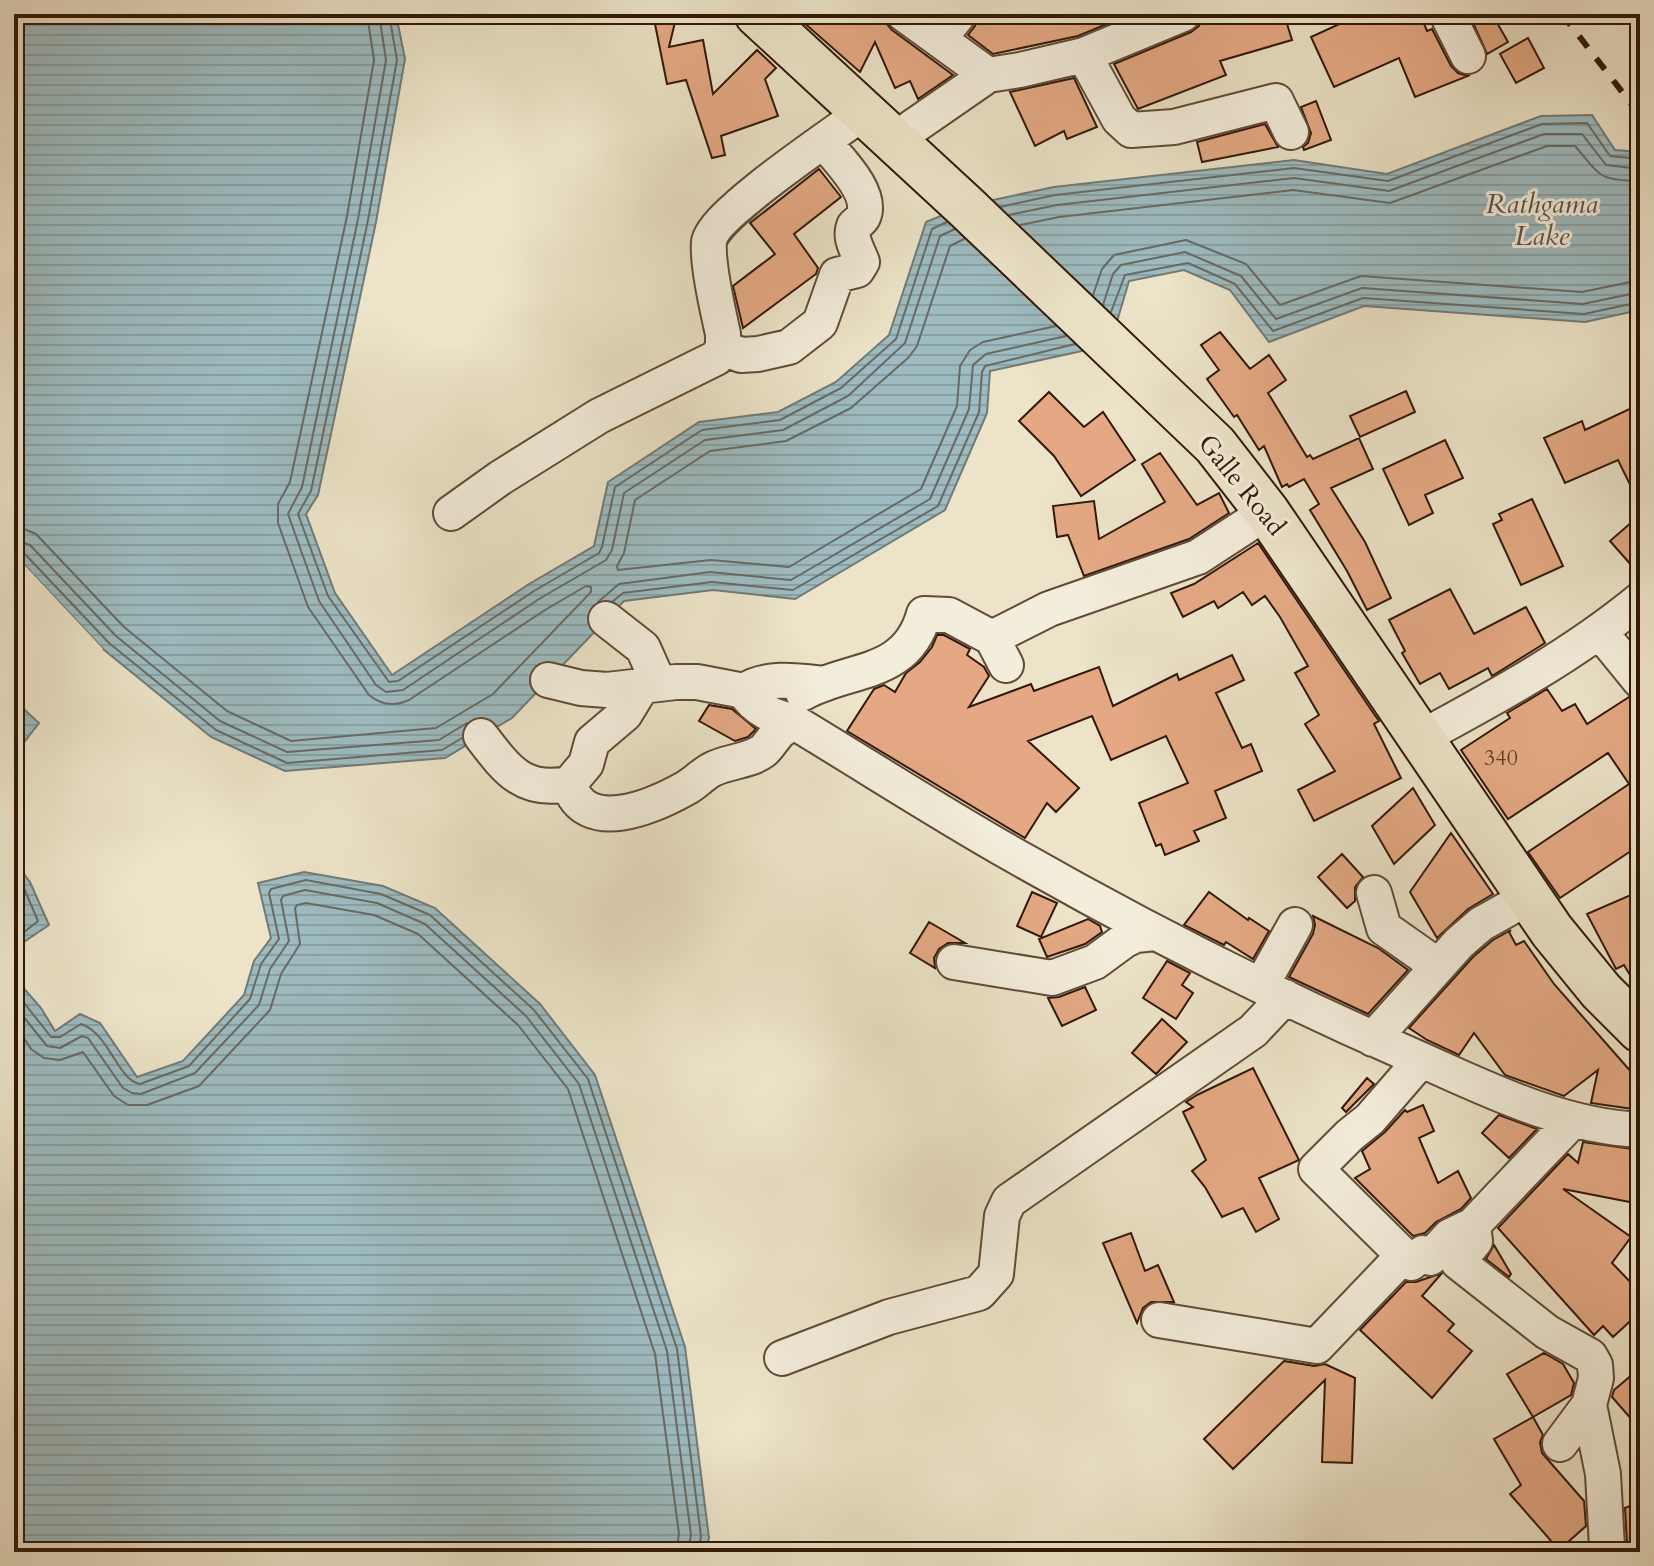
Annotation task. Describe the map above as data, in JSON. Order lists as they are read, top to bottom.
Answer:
{
  "streets": {
    "highway": ["Galle Road"]
  },
  "water": ["Rathgama Lake"],
  "house_numbers": ["340"]
}
